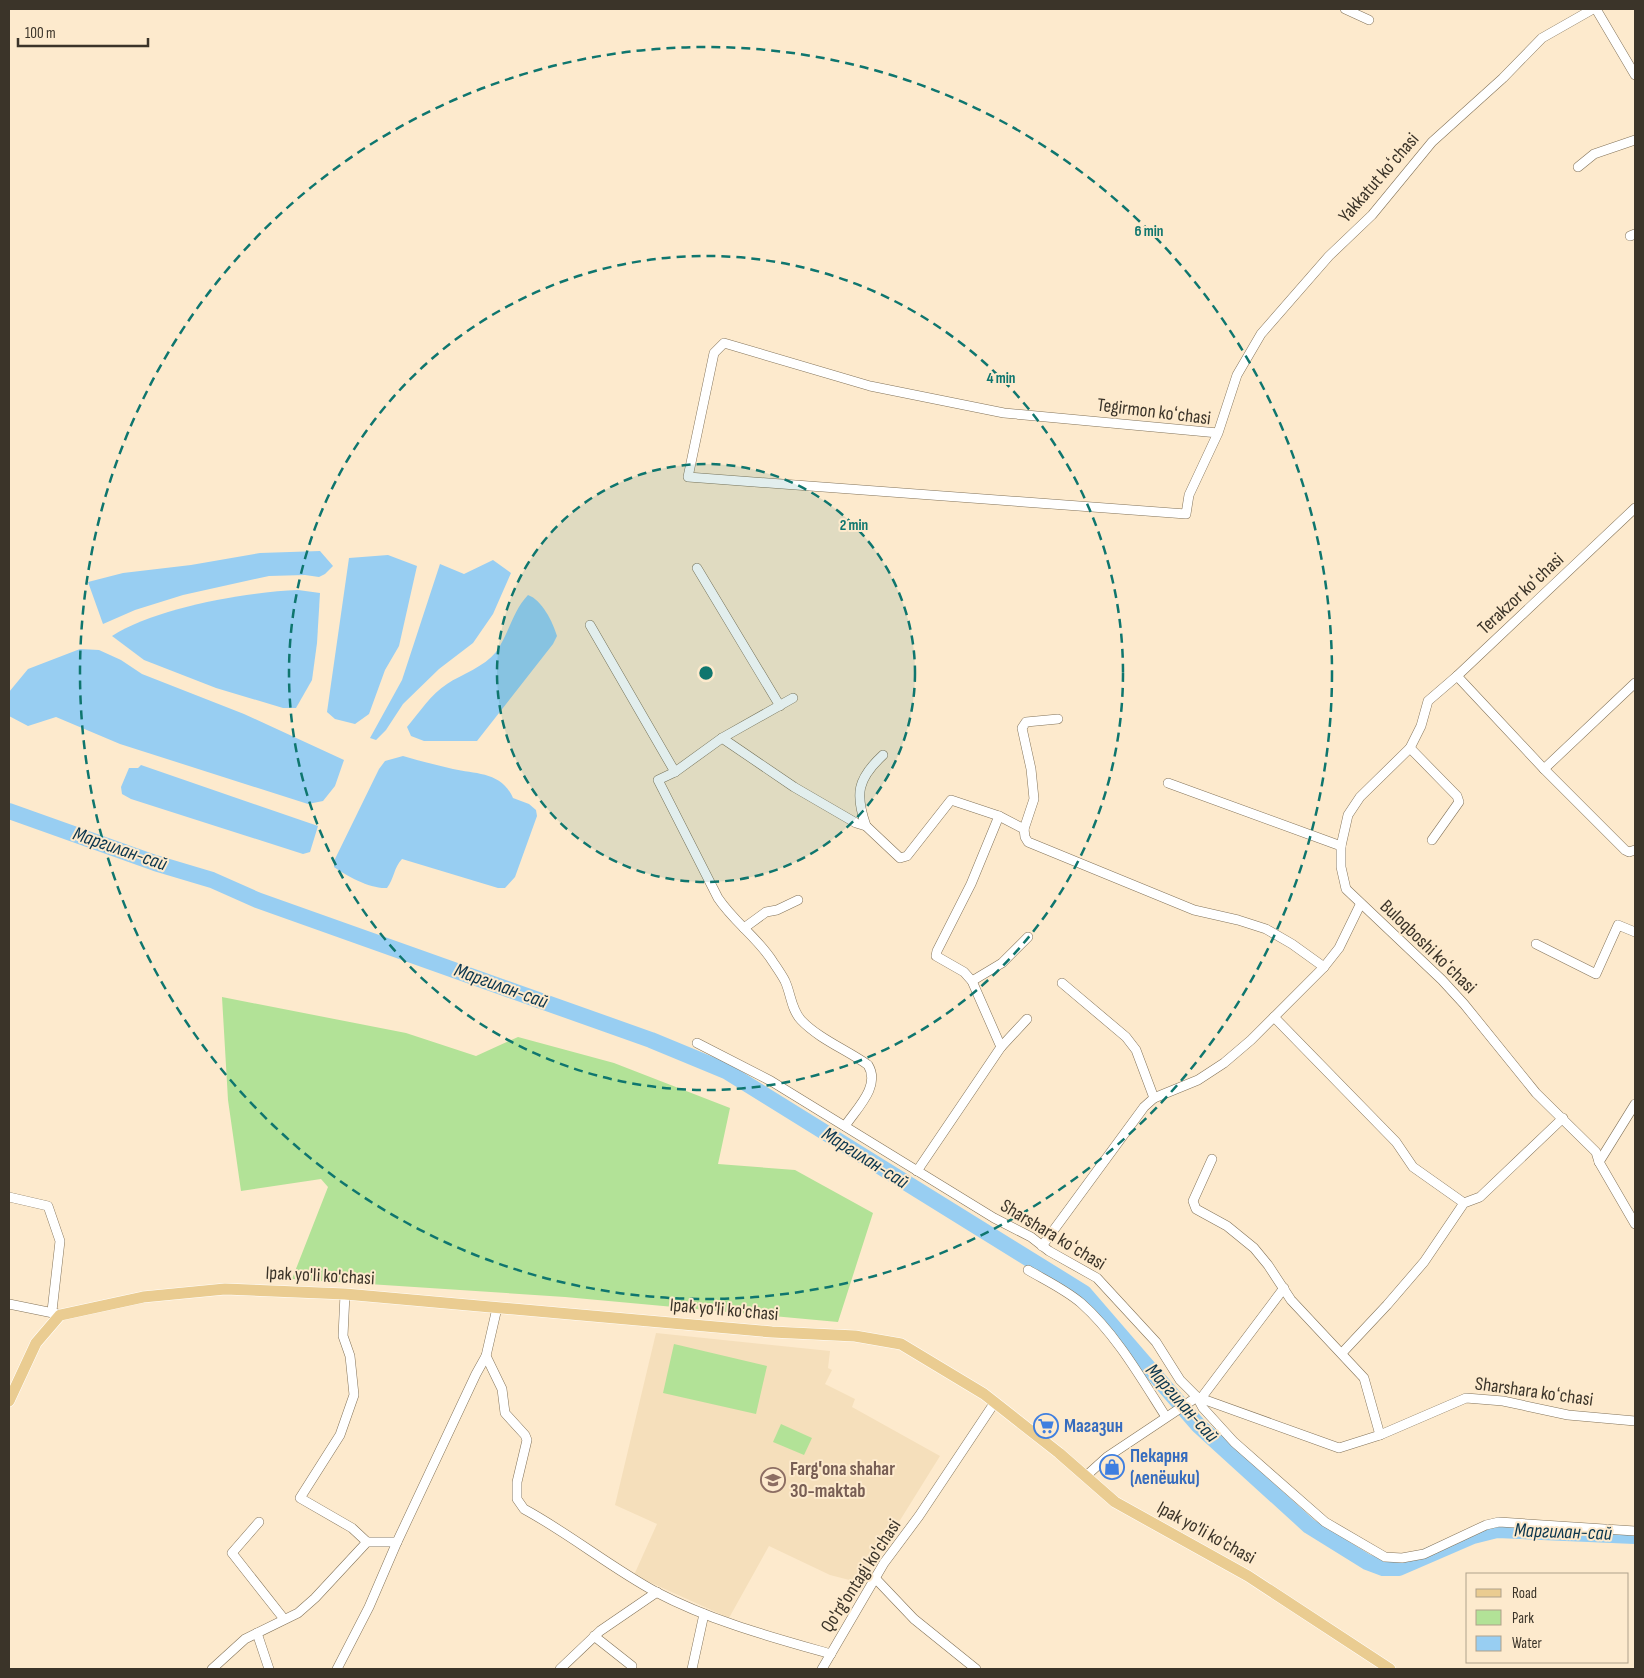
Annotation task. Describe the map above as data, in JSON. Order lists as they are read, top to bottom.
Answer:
{
  "streets": {
    "main road": ["Ipak yo'li ko'chasi"],
    "street": [
      "Yakkatut koʻchasi",
      "Tegirmon koʻchasi",
      "Terakzor koʻchasi",
      "Buloqboshi koʻchasi",
      "Sharshara koʻchasi",
      "Qo'rg'ontagi ko'chasi"
    ]
  },
  "crossings": [
    ["Yakkatut koʻchasi", "Tegirmon koʻchasi"],
    ["Terakzor koʻchasi", "Buloqboshi koʻchasi"],
    ["Ipak yo'li ko'chasi", "Qo'rg'ontagi ko'chasi"]
  ],
  "water": ["Маргилан-сай"],
  "places": {
    "supermarket": ["Магазин"],
    "shop": ["Пекарня (лепёшки)"],
    "school or university": ["Farg'ona shahar 30-maktab"]
  },
  "legend": ["Road", "Park", "Water"],
  "scale_bar": "100 m",
  "rings": ["6 min", "4 min", "2 min"]
}
